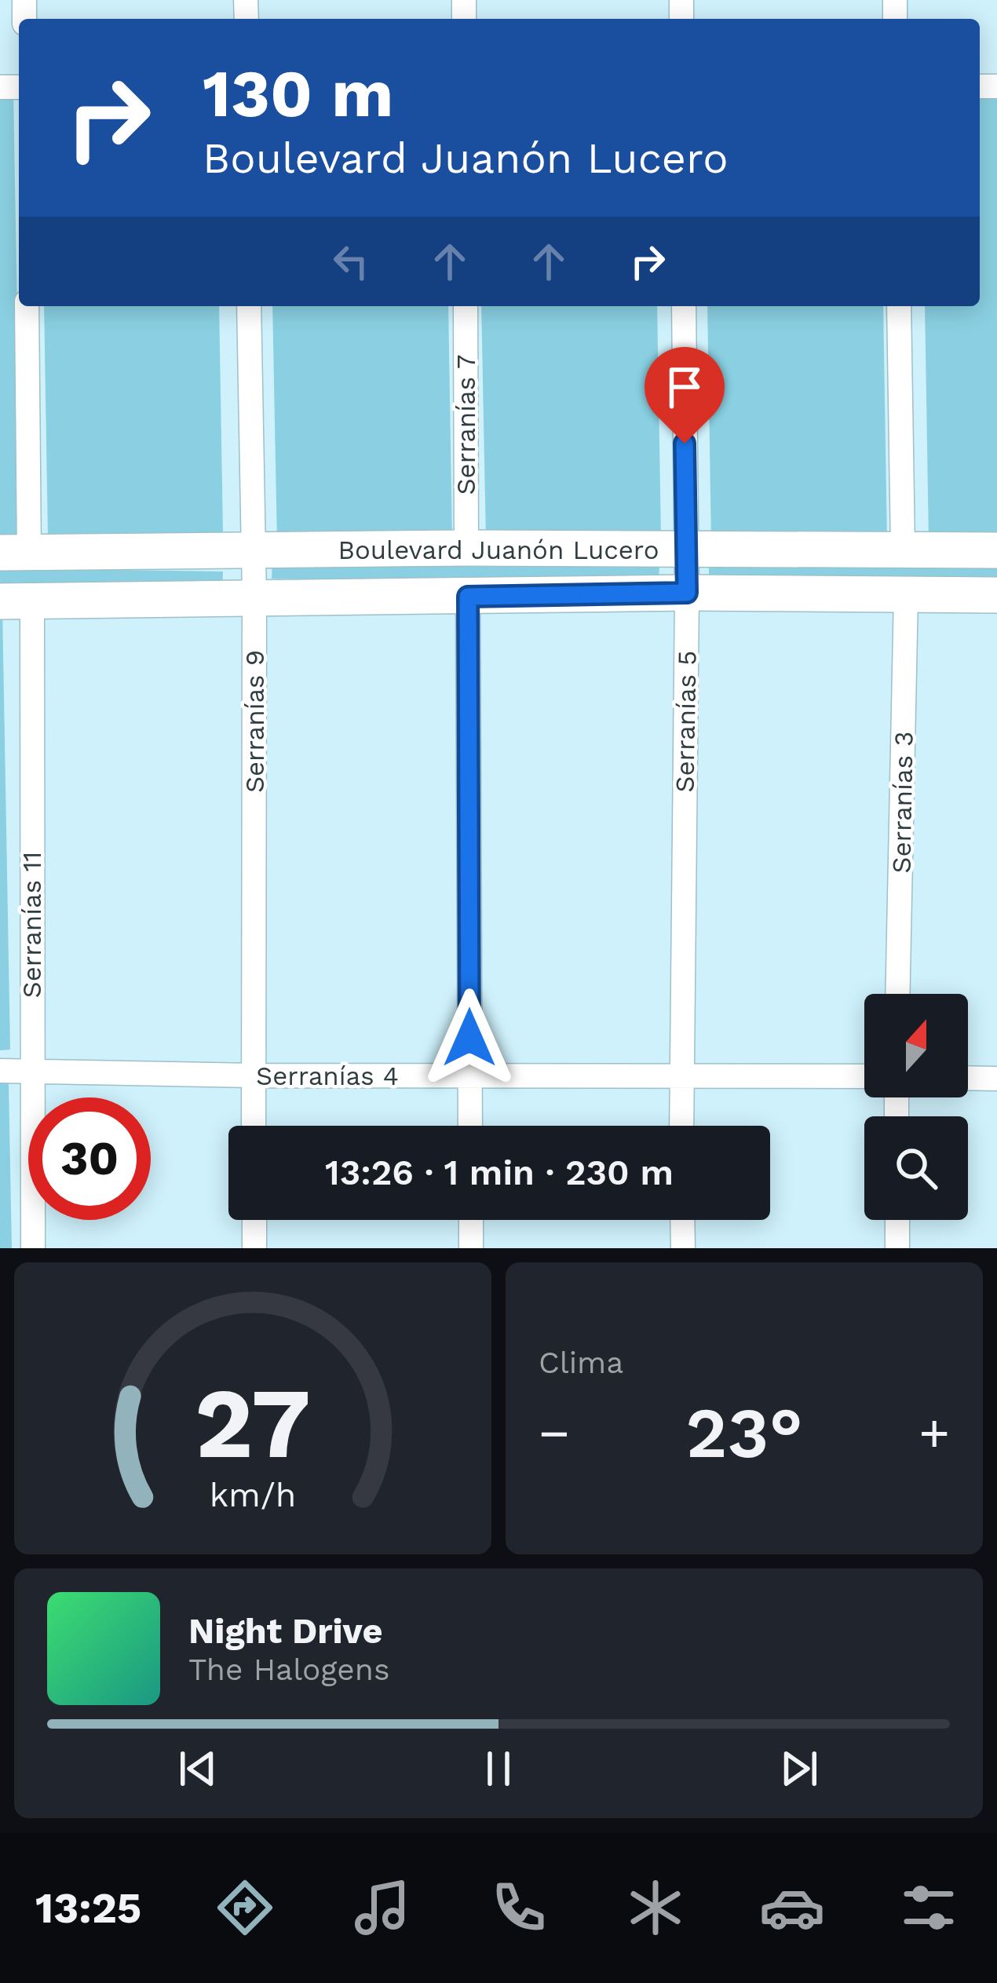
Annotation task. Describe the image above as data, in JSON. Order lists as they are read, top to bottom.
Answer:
{
  "streets": {
    "main road": ["Boulevard Juanón Lucero"],
    "street": [
      "Serranías 7",
      "Serranías 9",
      "Serranías 5",
      "Serranías 3",
      "Serranías 11",
      "Serranías 4"
    ]
  },
  "crossings": [
    ["Serranías 7", "Boulevard Juanón Lucero"],
    ["Boulevard Juanón Lucero", "Serranías 9"],
    ["Boulevard Juanón Lucero", "Serranías 5"],
    ["Boulevard Juanón Lucero", "Serranías 3"],
    ["Boulevard Juanón Lucero", "Serranías 11"],
    ["Serranías 9", "Serranías 4"],
    ["Serranías 5", "Serranías 4"],
    ["Serranías 11", "Serranías 4"]
  ],
  "north": "top",
  "page": {
    "turn": ["130 m", "Boulevard Juanón Lucero"],
    "limit": "30",
    "trip": "13:26 · 1 min · 230 m",
    "tile": "Clima",
    "heat": ["−", "23°", "+"],
    "song": ["Night Drive", "The Halogens"],
    "tabs": "13:25",
    "gauge": ["27", "km/h"]
  }
}
